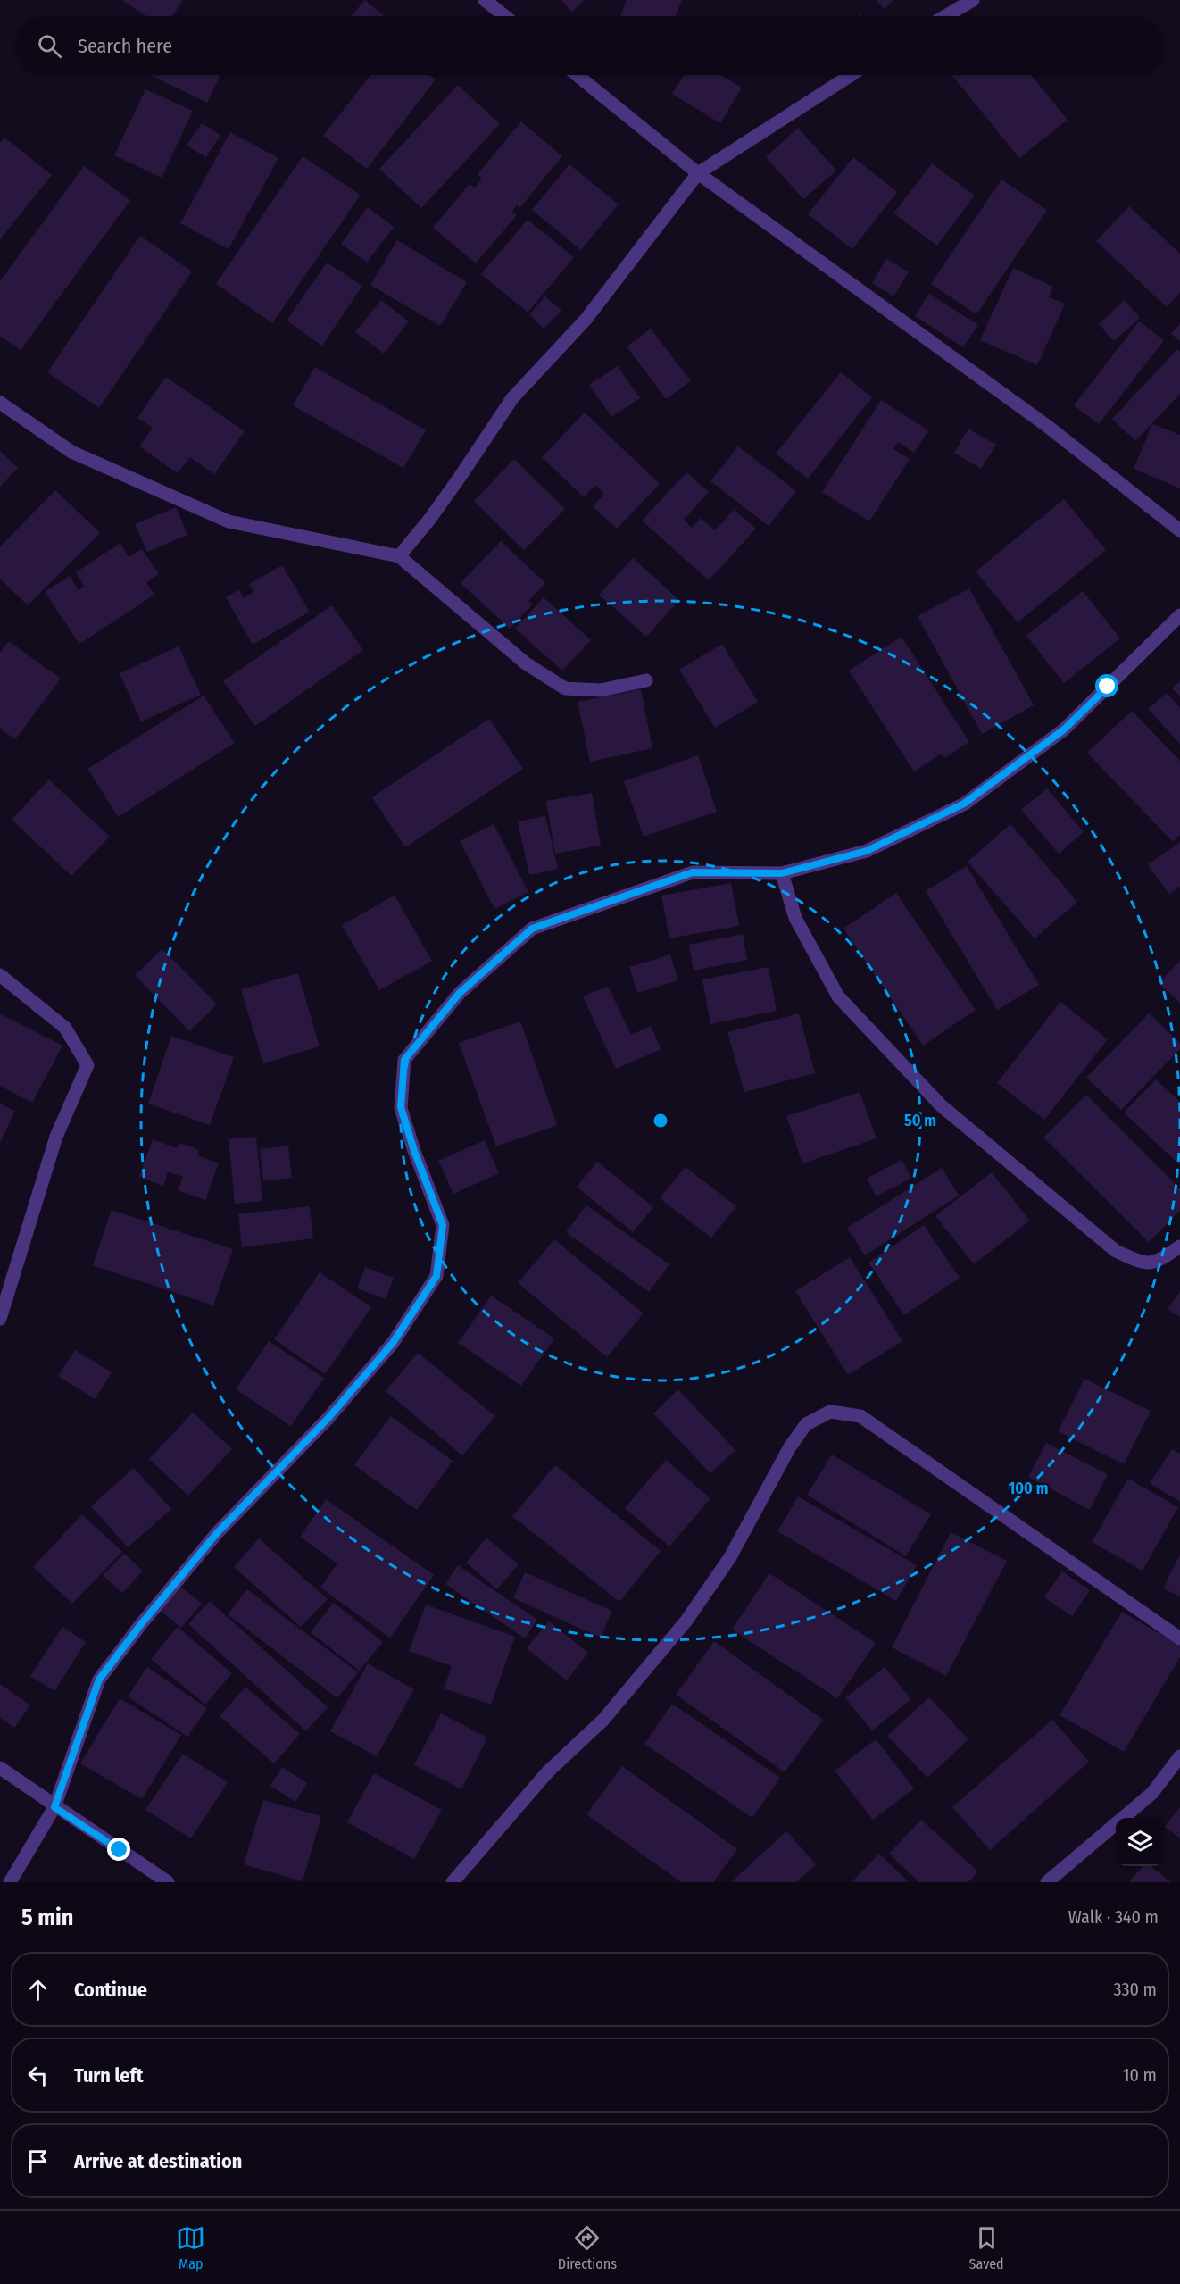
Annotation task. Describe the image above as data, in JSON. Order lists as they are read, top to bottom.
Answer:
{
  "page": {
    "search": "Search here",
    "heading": ["5 min", "Walk · 340 m"],
    "list": [
      ["Continue", "330 m"],
      ["Turn left", "10 m"],
      "Arrive at destination"
    ],
    "nav": ["Map", "Directions", "Saved"]
  },
  "rings": ["50 m", "100 m"]
}
